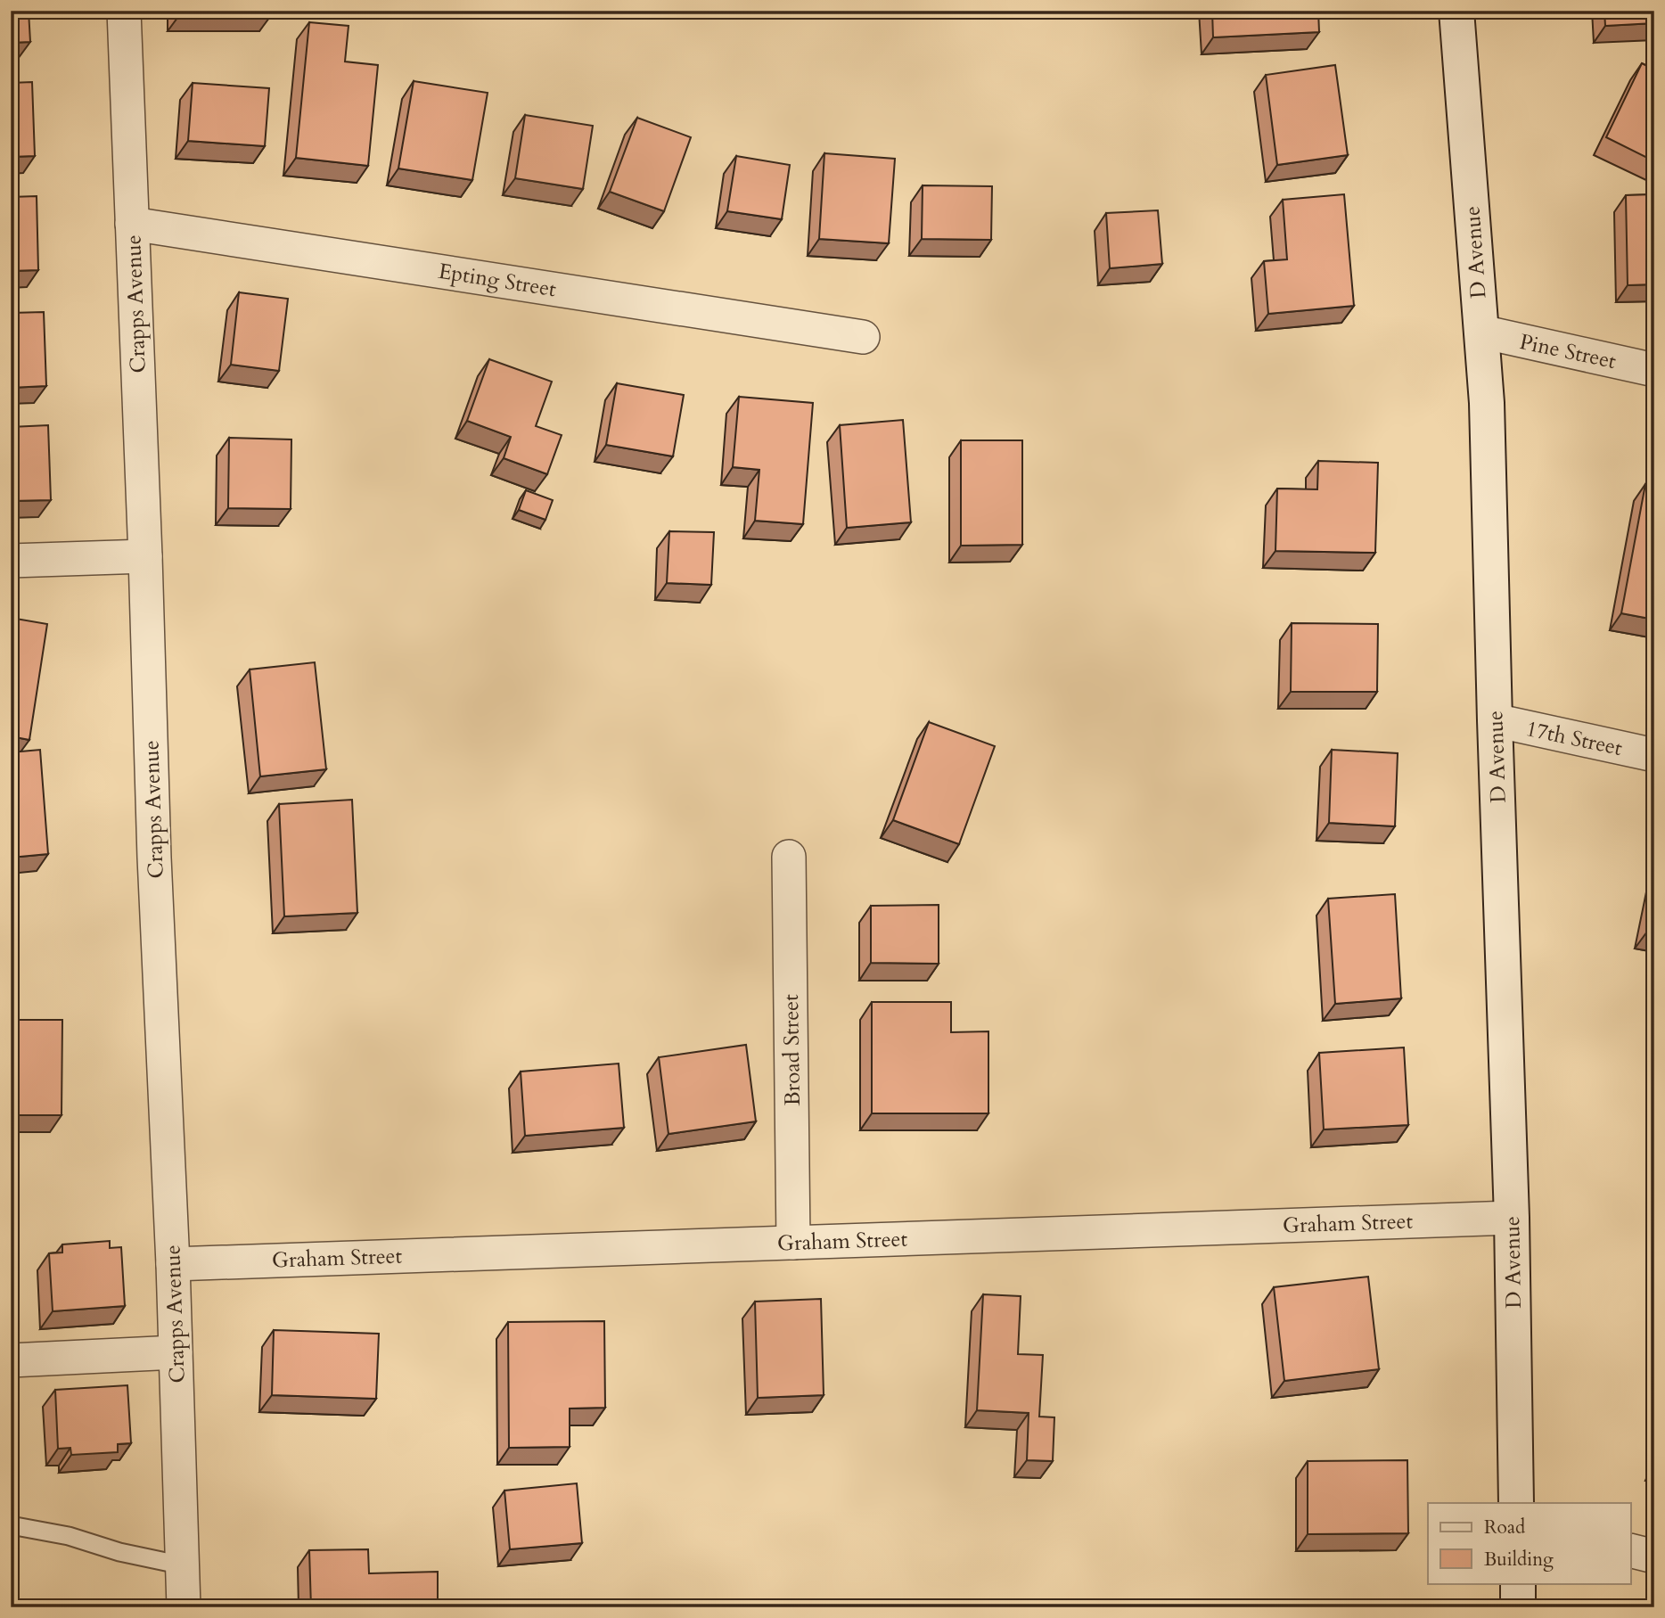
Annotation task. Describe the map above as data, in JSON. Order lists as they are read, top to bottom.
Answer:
{
  "streets": {
    "street": [
      "D Avenue",
      "Epting Street",
      "Crapps Avenue",
      "Pine Street",
      "17th Street",
      "Broad Street",
      "Graham Street"
    ]
  },
  "crossings": [
    ["D Avenue", "Pine Street"],
    ["D Avenue", "17th Street"],
    ["D Avenue", "Graham Street"],
    ["Epting Street", "Crapps Avenue"],
    ["Crapps Avenue", "Graham Street"],
    ["Broad Street", "Graham Street"]
  ],
  "legend": ["Road", "Building"]
}
